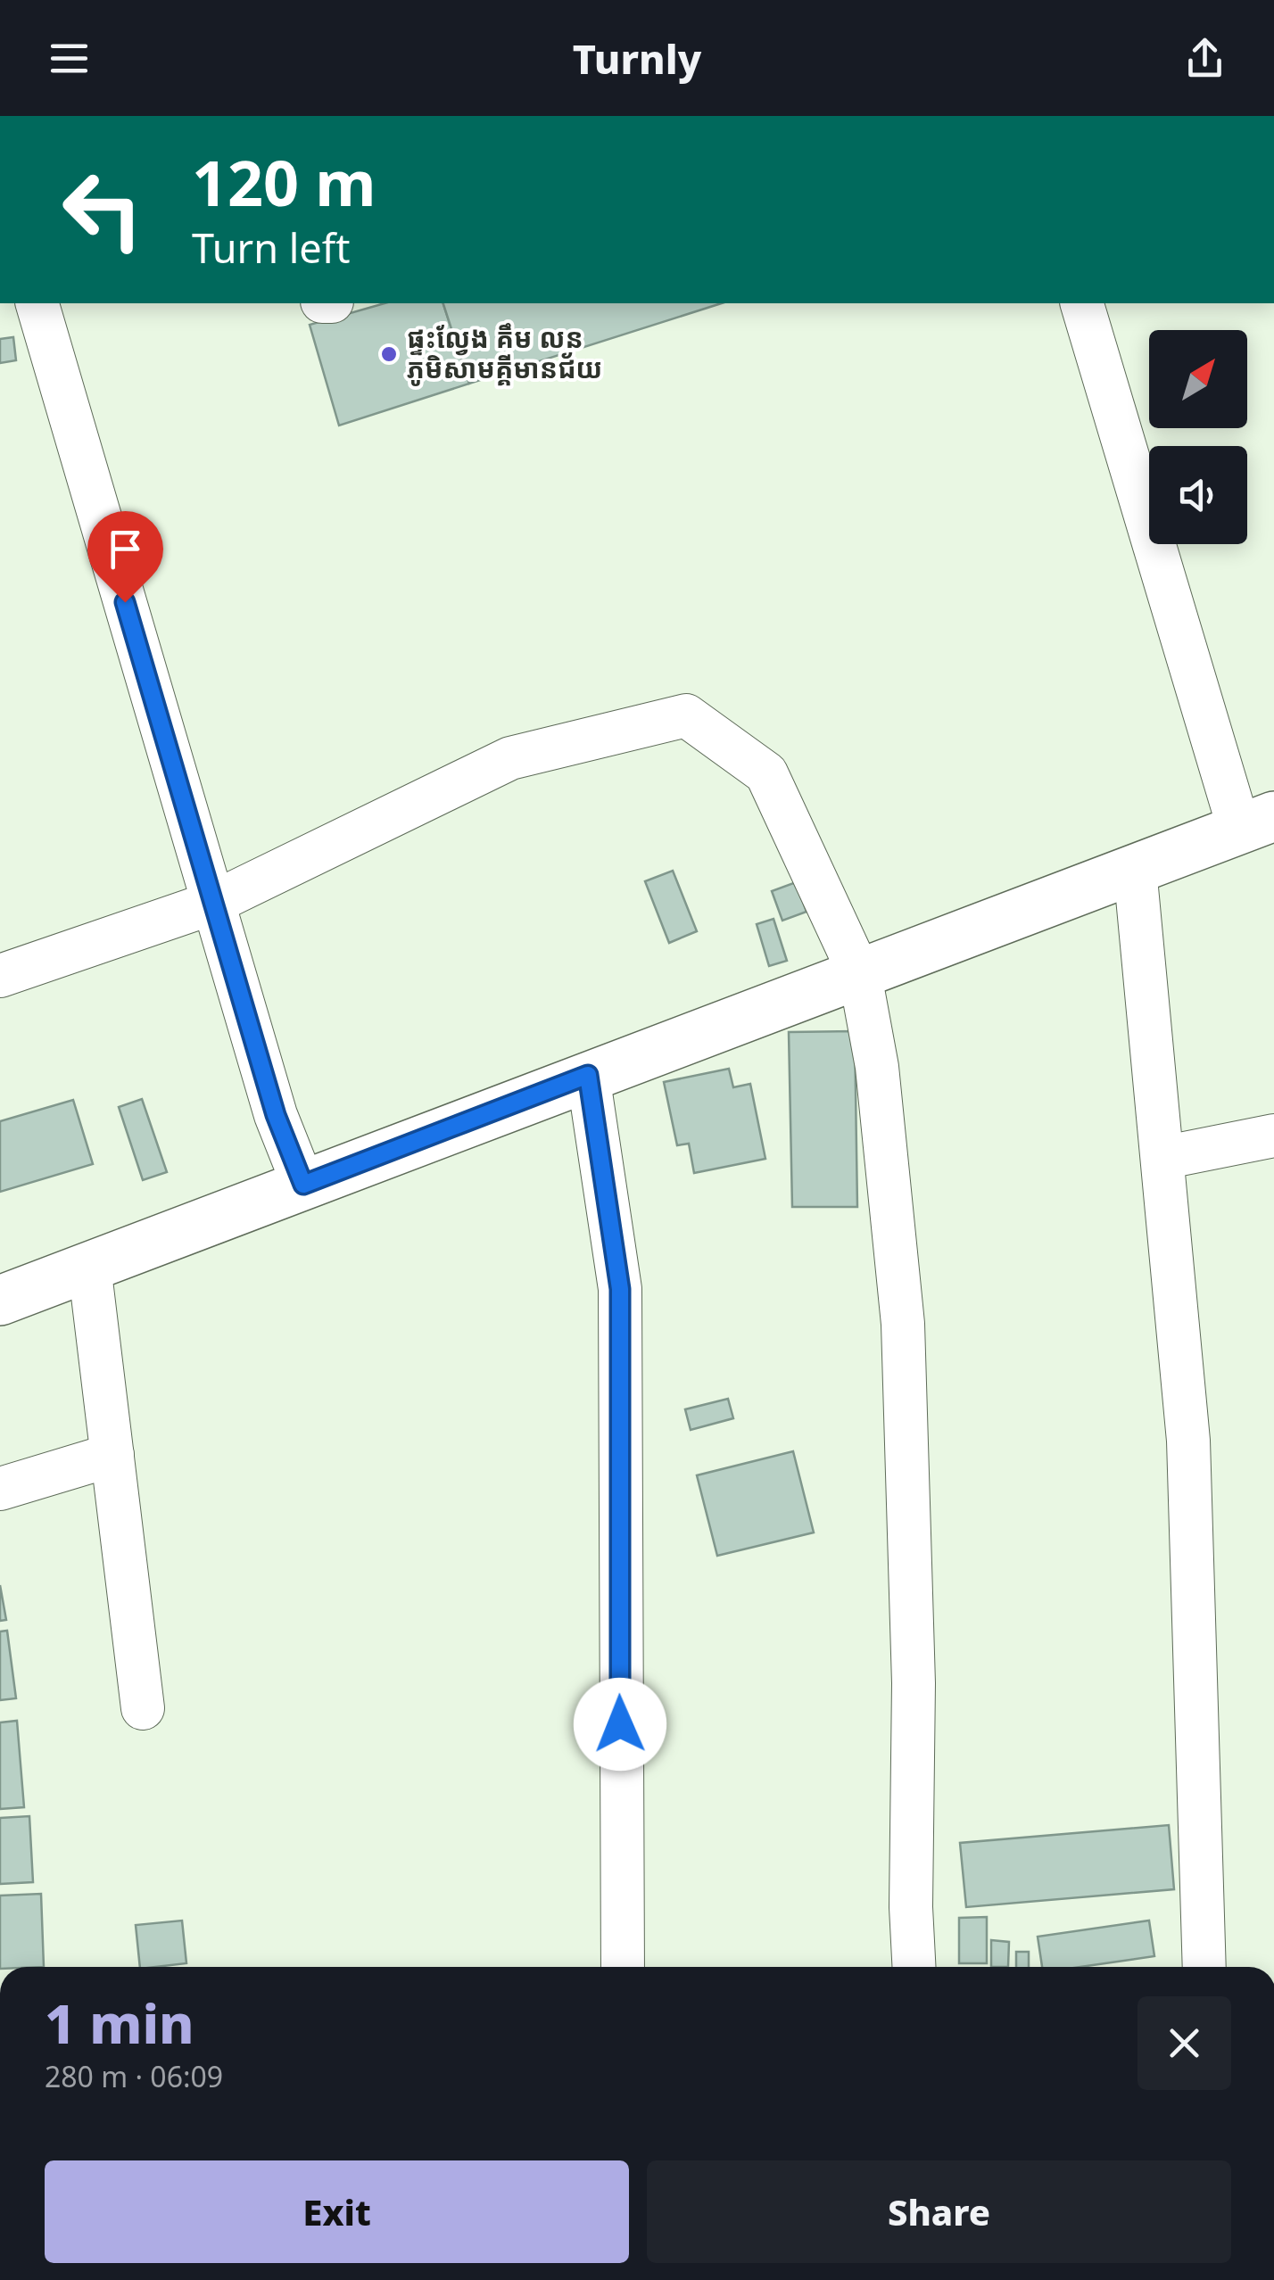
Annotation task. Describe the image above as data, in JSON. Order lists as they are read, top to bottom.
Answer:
{
  "places": ["ផ្ទះល្វែង គឹម លន ភូមិសាមគ្គីមានជ័យ"],
  "north": "top right",
  "page": {
    "header": "Turnly",
    "turn": ["120 m", "Turn left"],
    "heading": ["1 min", "280 m · 06:09"],
    "buttons": ["Exit", "Share"]
  }
}
